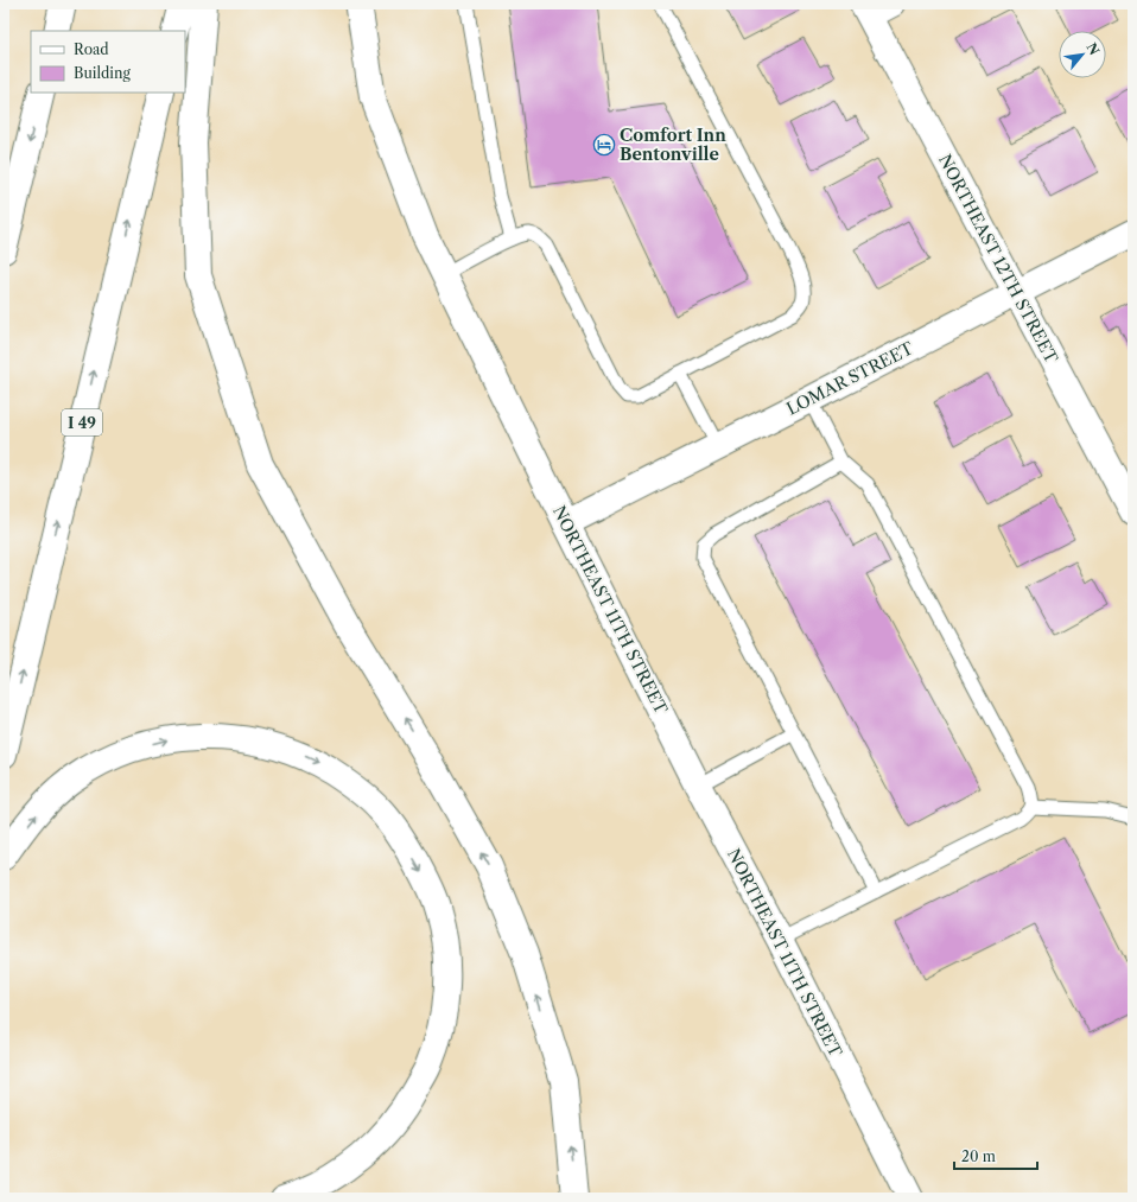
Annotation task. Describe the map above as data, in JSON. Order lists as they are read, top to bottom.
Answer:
{
  "streets": {
    "main road": [
      "NORTHEAST 12TH STREET",
      "LOMAR STREET",
      "I 49",
      "NORTHEAST 11TH STREET"
    ]
  },
  "crossings": [
    ["NORTHEAST 12TH STREET", "LOMAR STREET"],
    ["LOMAR STREET", "NORTHEAST 11TH STREET"]
  ],
  "places": {
    "hotel": ["Comfort Inn Bentonville"]
  },
  "legend": ["Road", "Building"],
  "scale_bar": "20 m",
  "north": "top right"
}
